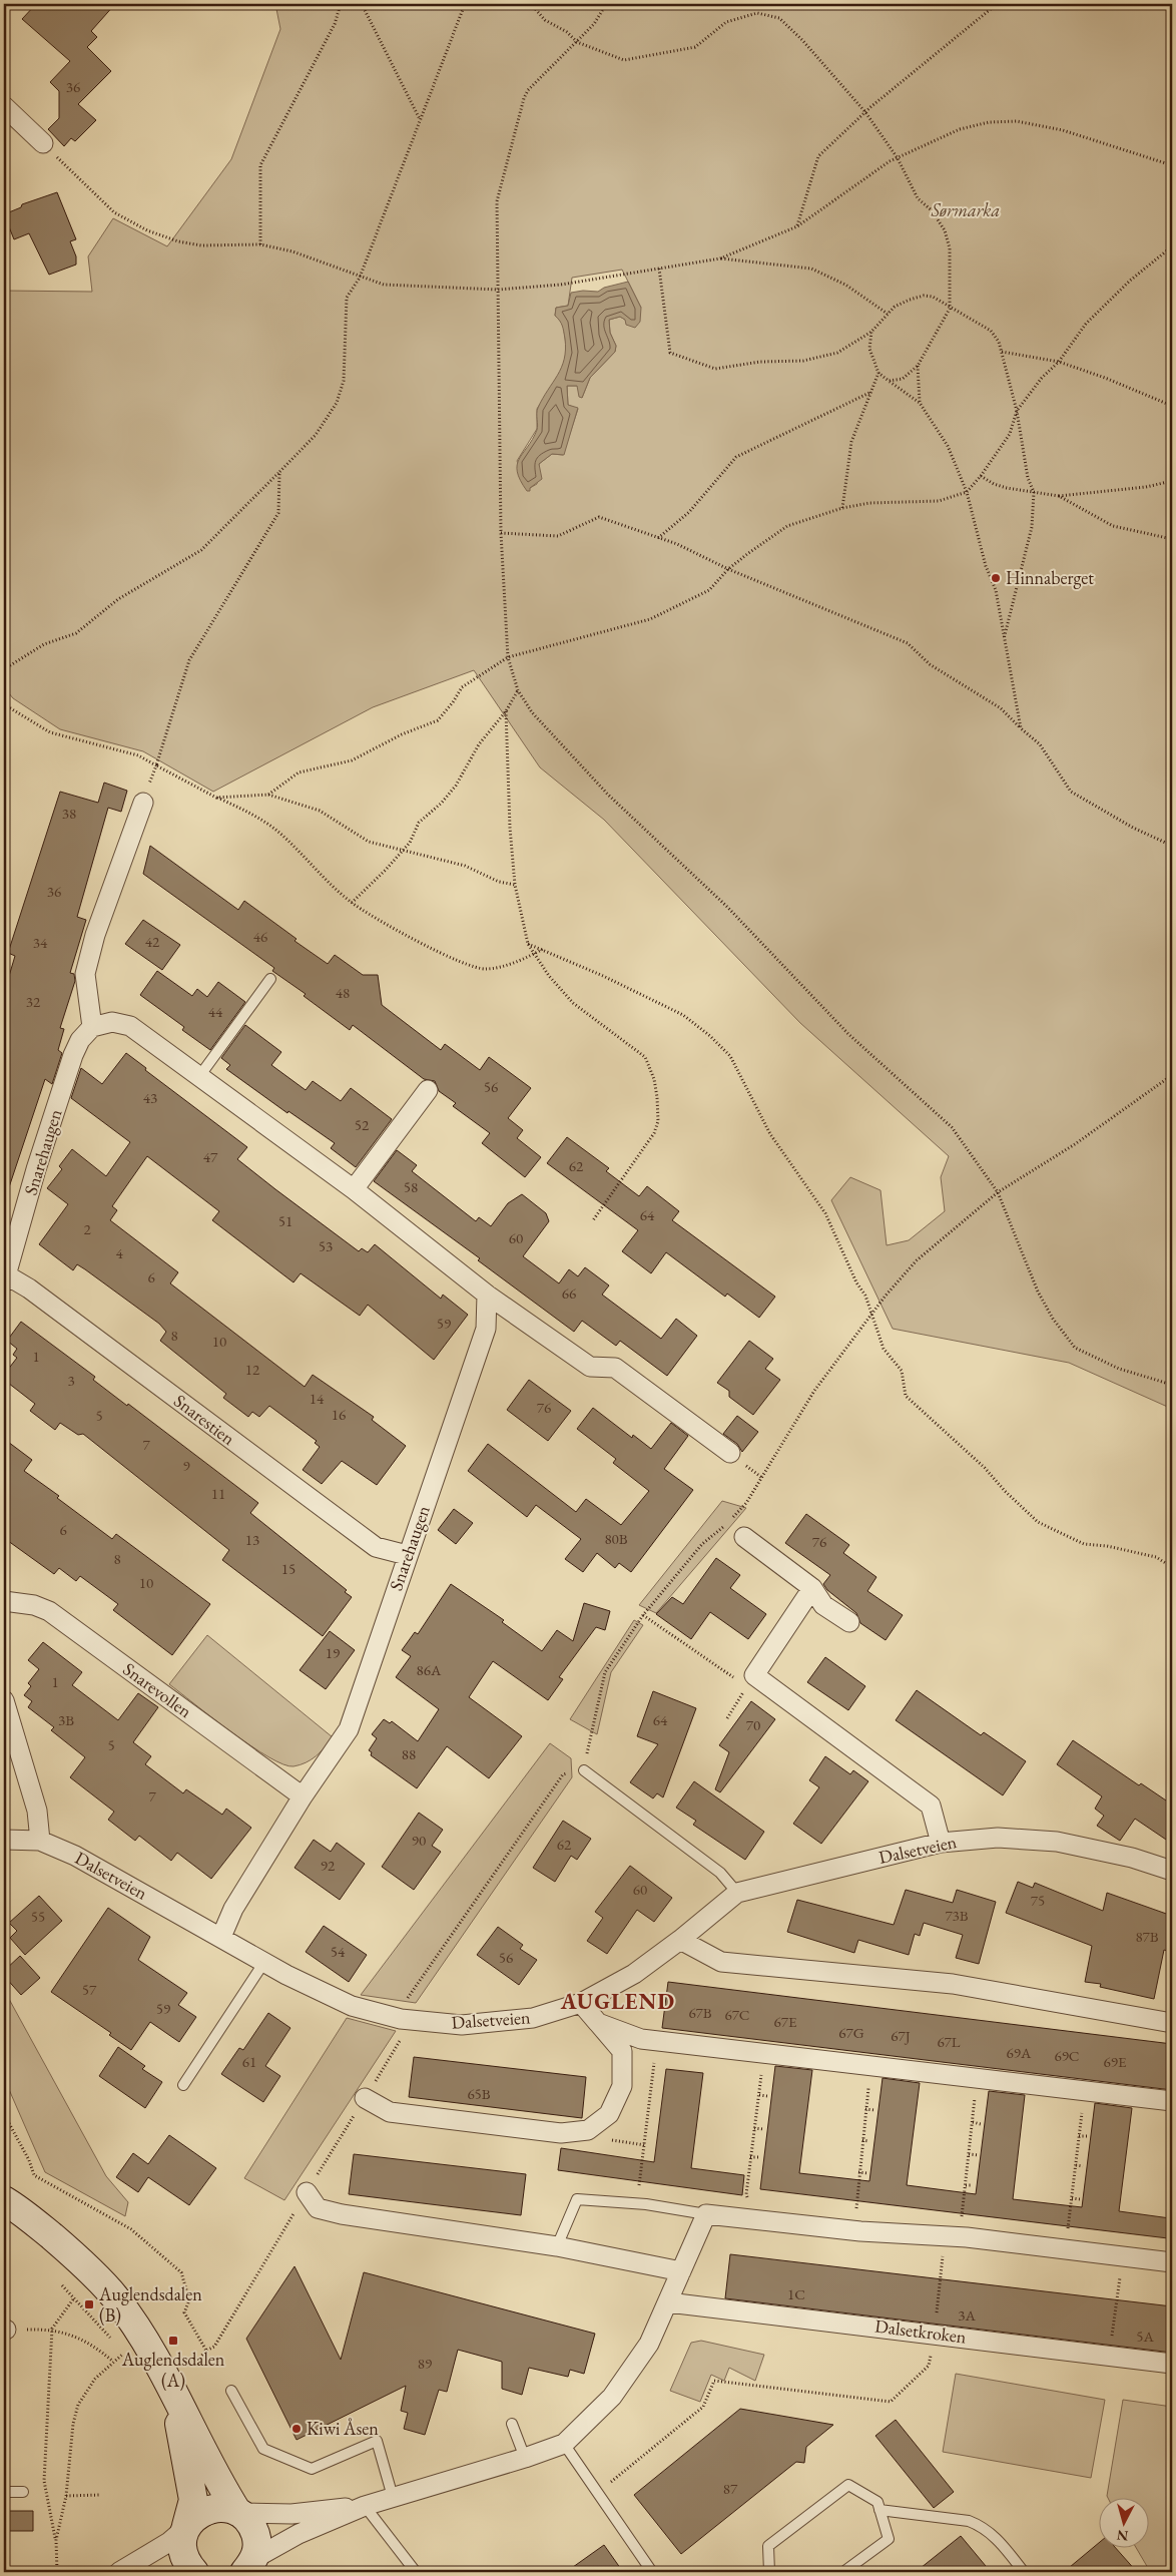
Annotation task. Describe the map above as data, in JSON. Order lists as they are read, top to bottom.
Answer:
{
  "streets": {
    "street": [
      "Snarehaugen",
      "Snarestien",
      "Snarevollen",
      "Dalsetveien",
      "Dalsetkroken"
    ]
  },
  "crossings": [
    ["Snarehaugen", "Snarestien"],
    ["Snarehaugen", "Snarevollen"],
    ["Snarehaugen", "Dalsetveien"]
  ],
  "districts": ["AUGLEND"],
  "parks": ["Sørmarka"],
  "places": {
    "other": ["Hinnaberget", "Kiwi Åsen"],
    "transit": ["Auglendsdalen (B)", "Auglendsdalen (A)"]
  },
  "house_numbers": [
    "36",
    "38",
    "36",
    "46",
    "42",
    "34",
    "48",
    "32",
    "44",
    "56",
    "43",
    "52",
    "47",
    "62",
    "58",
    "64",
    "51",
    "2",
    "60",
    "53",
    "4",
    "6",
    "66",
    "59",
    "8",
    "10",
    "1",
    "12",
    "3",
    "14",
    "76",
    "16",
    "5",
    "7",
    "9",
    "11",
    "6",
    "80B",
    "13",
    "76",
    "8",
    "15",
    "10",
    "19",
    "86A",
    "1",
    "3B",
    "64",
    "70",
    "5",
    "88",
    "7",
    "90",
    "62",
    "92",
    "60",
    "75",
    "73B",
    "55",
    "87B",
    "54",
    "56",
    "57",
    "59",
    "67B",
    "67C",
    "67E",
    "67G",
    "67J",
    "67L",
    "69A",
    "69C",
    "61",
    "69E",
    "65B",
    "1C",
    "3A",
    "5A",
    "89",
    "87"
  ],
  "north": "bottom"
}
